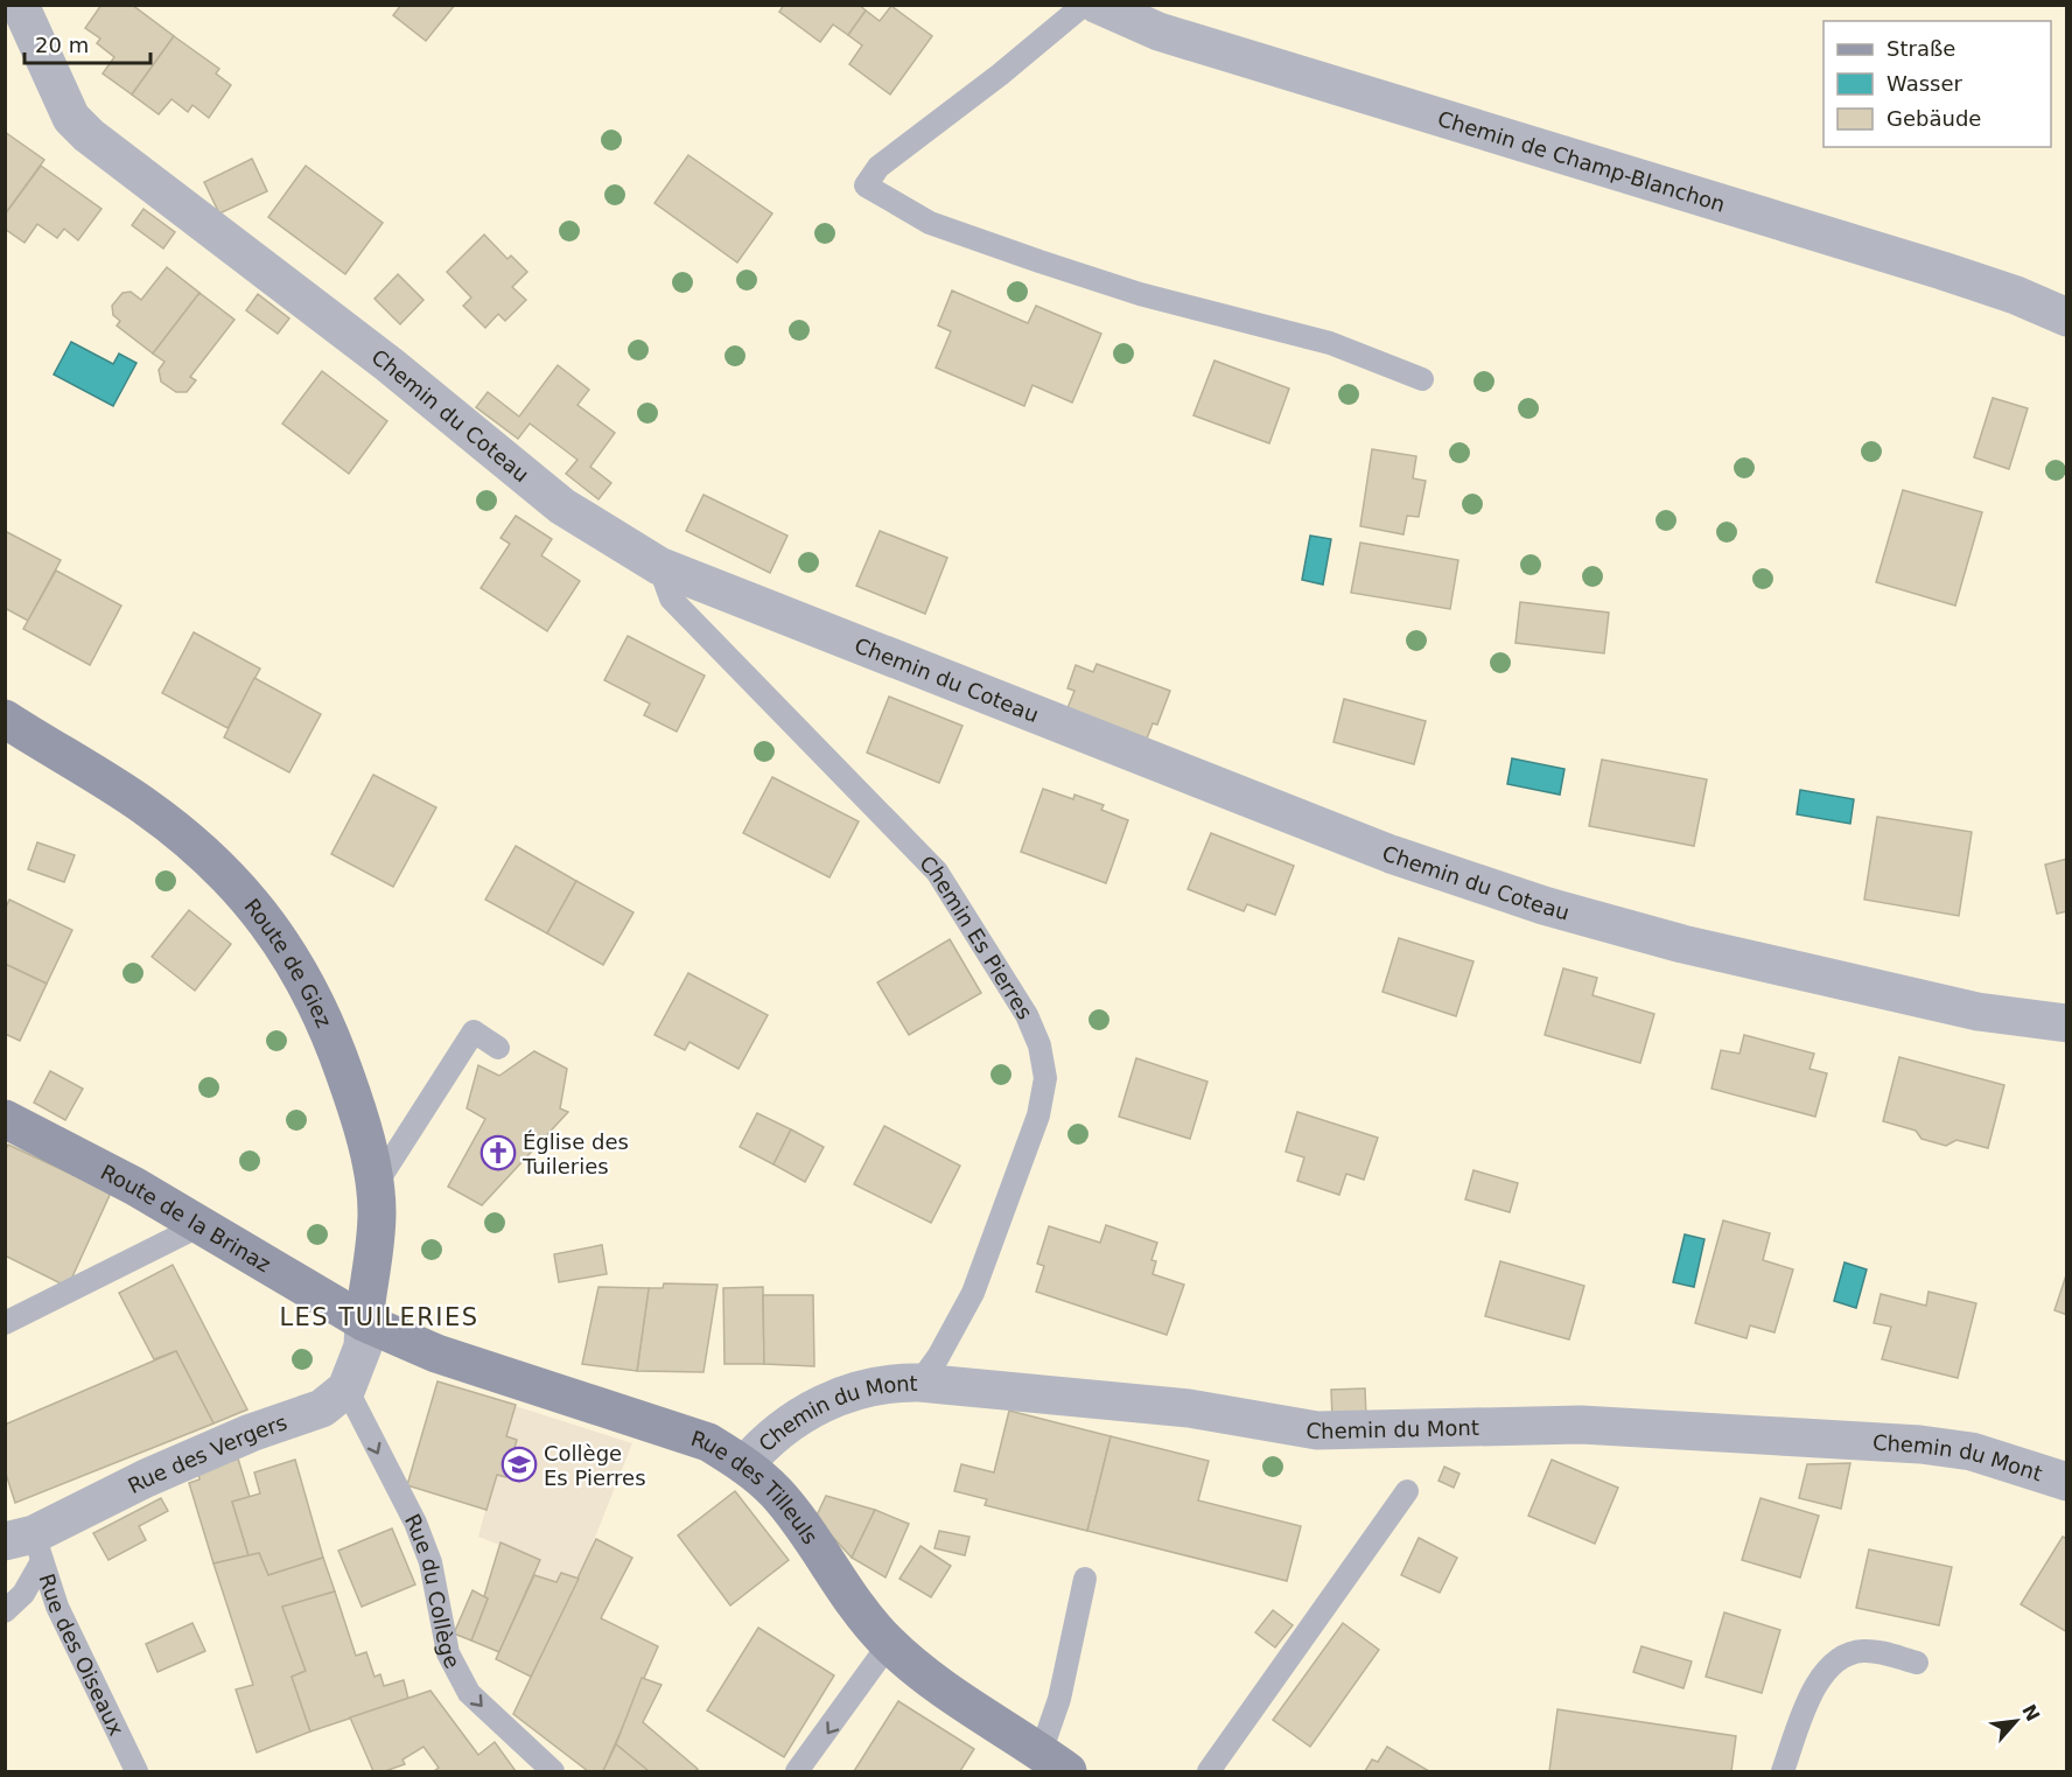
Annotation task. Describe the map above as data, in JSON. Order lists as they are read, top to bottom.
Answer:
{
  "streets": {
    "street": [
      "Chemin de Champ-Blanchon",
      "Chemin du Coteau",
      "Route de Giez",
      "Route de la Brinaz",
      "Chemin du Mont",
      "Rue des Vergers",
      "Rue des Tilleuls"
    ],
    "lane": ["Chemin Es Pierres", "Rue du Collège", "Rue des Oiseaux"]
  },
  "crossings": [
    ["Chemin du Coteau", "Chemin Es Pierres"],
    ["Chemin Es Pierres", "Chemin du Mont"],
    ["Route de Giez", "Route de la Brinaz"],
    ["Route de Giez", "Rue des Tilleuls"],
    ["Route de la Brinaz", "Rue des Tilleuls"],
    ["Chemin du Mont", "Rue des Tilleuls"],
    ["Rue des Vergers", "Rue du Collège"],
    ["Rue des Vergers", "Rue des Oiseaux"]
  ],
  "one_way": ["Rue du Collège"],
  "districts": ["LES TUILERIES"],
  "places": {
    "church": ["Église des Tuileries"],
    "school or university": ["Collège Es Pierres"]
  },
  "legend": ["Straße", "Wasser", "Gebäude"],
  "scale_bar": "20 m",
  "north": "top right"
}
